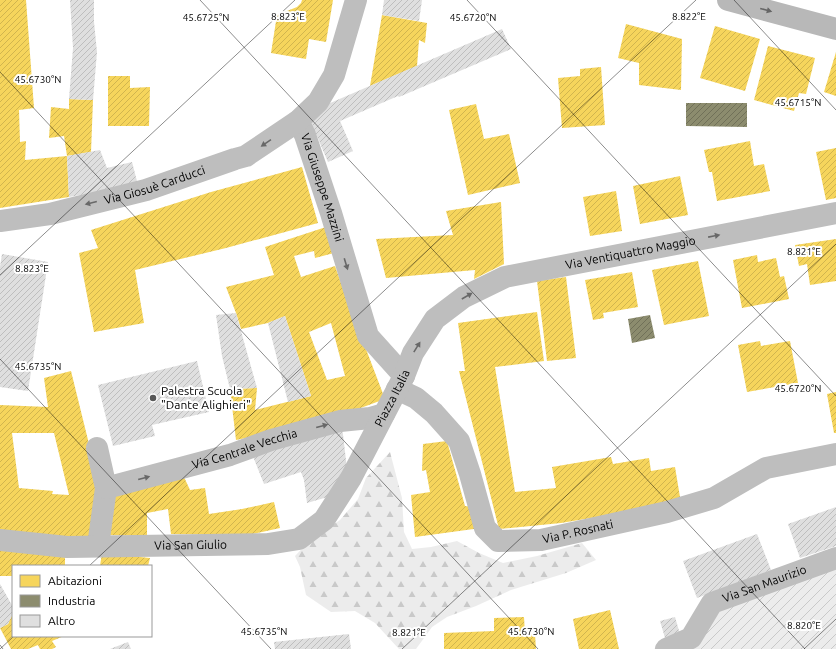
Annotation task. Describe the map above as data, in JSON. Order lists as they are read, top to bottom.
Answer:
{
  "streets": {
    "street": [
      "Via Giosuè Carducci",
      "Via Giuseppe Mazzini",
      "Via Ventiquattro Maggio",
      "Piazza Italia",
      "Via Centrale Vecchia",
      "Via P. Rosnati",
      "Via San Giulio",
      "Via San Maurizio"
    ]
  },
  "crossings": [
    ["Via Giosuè Carducci", "Via Giuseppe Mazzini"],
    ["Via Giuseppe Mazzini", "Piazza Italia"],
    ["Via Giuseppe Mazzini", "Via P. Rosnati"],
    ["Via Ventiquattro Maggio", "Piazza Italia"],
    ["Piazza Italia", "Via Centrale Vecchia"],
    ["Piazza Italia", "Via P. Rosnati"],
    ["Piazza Italia", "Via San Giulio"]
  ],
  "one_way": [
    "Via Giosuè Carducci",
    "Via Giuseppe Mazzini",
    "Via Ventiquattro Maggio",
    "Piazza Italia",
    "Via Centrale Vecchia"
  ],
  "places": ["Palestra Scuola \"Dante Alighieri\""],
  "legend": ["Abitazioni", "Industria", "Altro"],
  "coordinates": [
    "8.823°E",
    "8.822°E",
    "45.6725°N",
    "45.6720°N",
    "45.6730°N",
    "45.6715°N",
    "8.821°E",
    "45.6735°N",
    "8.820°E"
  ]
}
